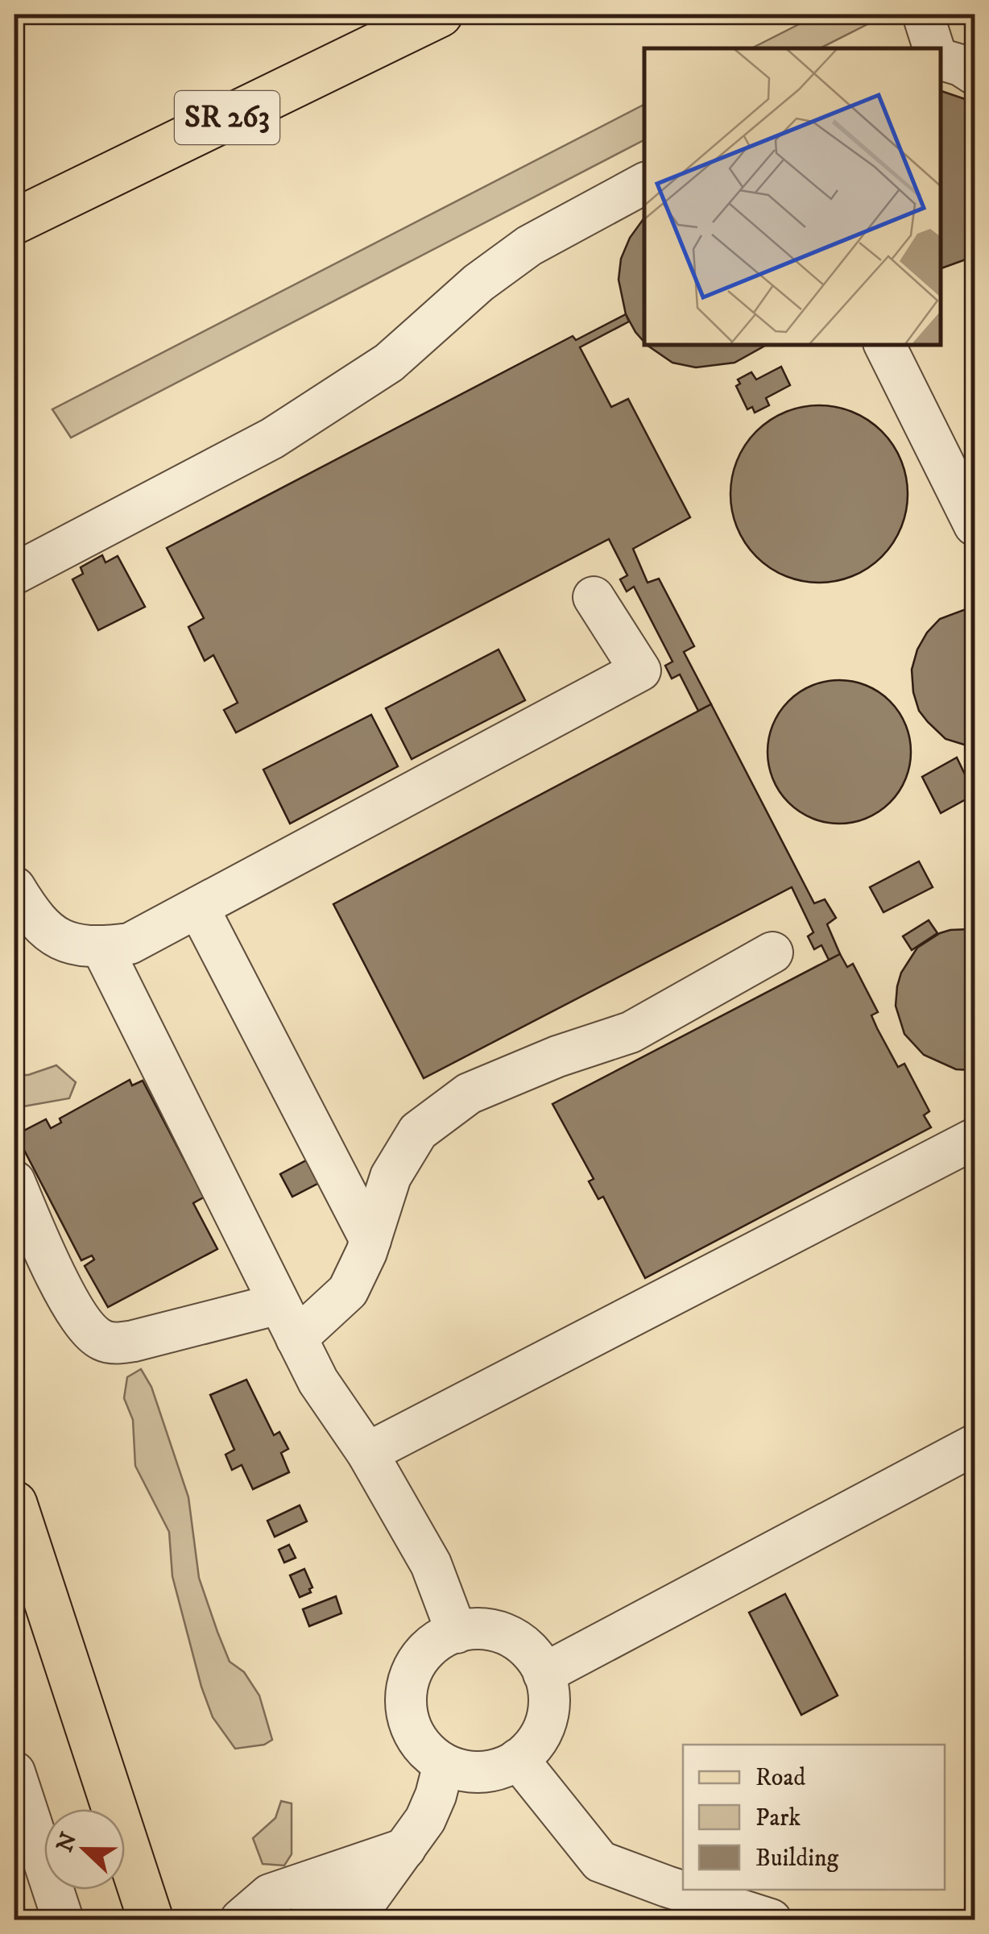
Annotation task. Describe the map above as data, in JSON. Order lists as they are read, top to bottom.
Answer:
{
  "streets": {
    "main road": ["SR 263"]
  },
  "legend": ["Road", "Park", "Building"],
  "north": "left"
}
